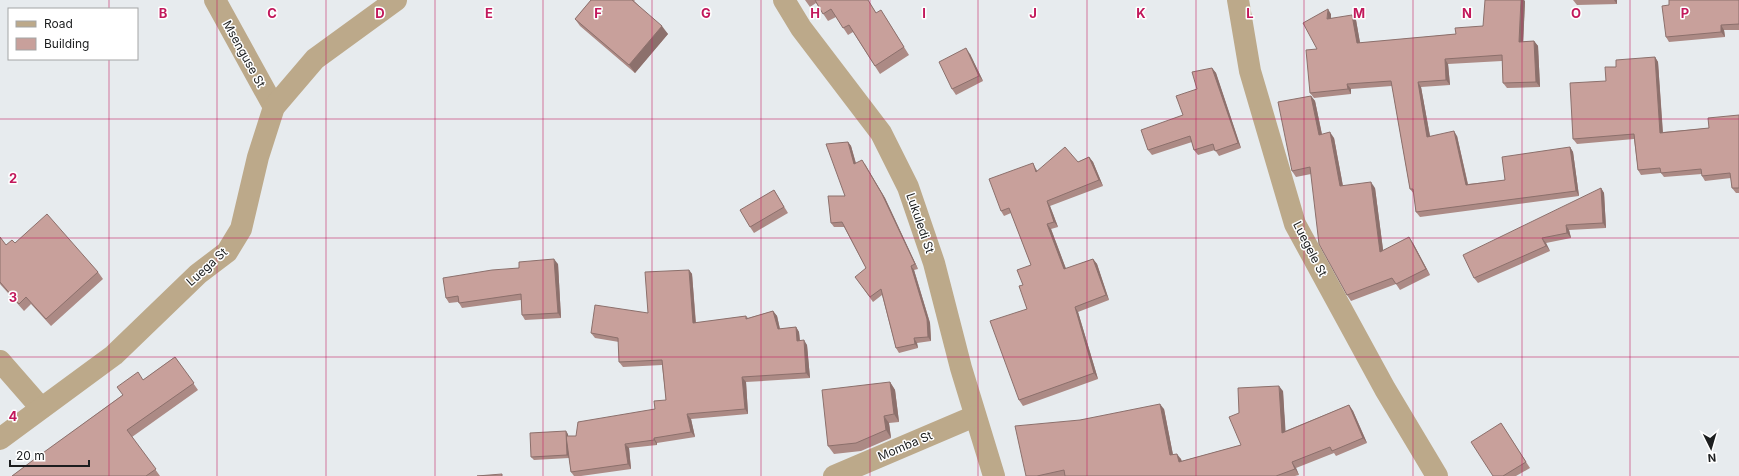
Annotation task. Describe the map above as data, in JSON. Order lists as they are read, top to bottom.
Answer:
{
  "streets": {
    "street": [
      "Msenguse St",
      "Lukuledi St",
      "Luegele St",
      "Luega St",
      "Momba St"
    ]
  },
  "crossings": [
    ["Msenguse St", "Luega St"],
    ["Lukuledi St", "Momba St"]
  ],
  "legend": ["Road", "Building"],
  "scale_bar": "20 m",
  "north": "bottom",
  "grid": {
    "columns": [
      "B",
      "C",
      "D",
      "E",
      "F",
      "G",
      "H",
      "I",
      "J",
      "K",
      "L",
      "M",
      "N",
      "O",
      "P"
    ],
    "rows": ["2", "3", "4"]
  }
}
